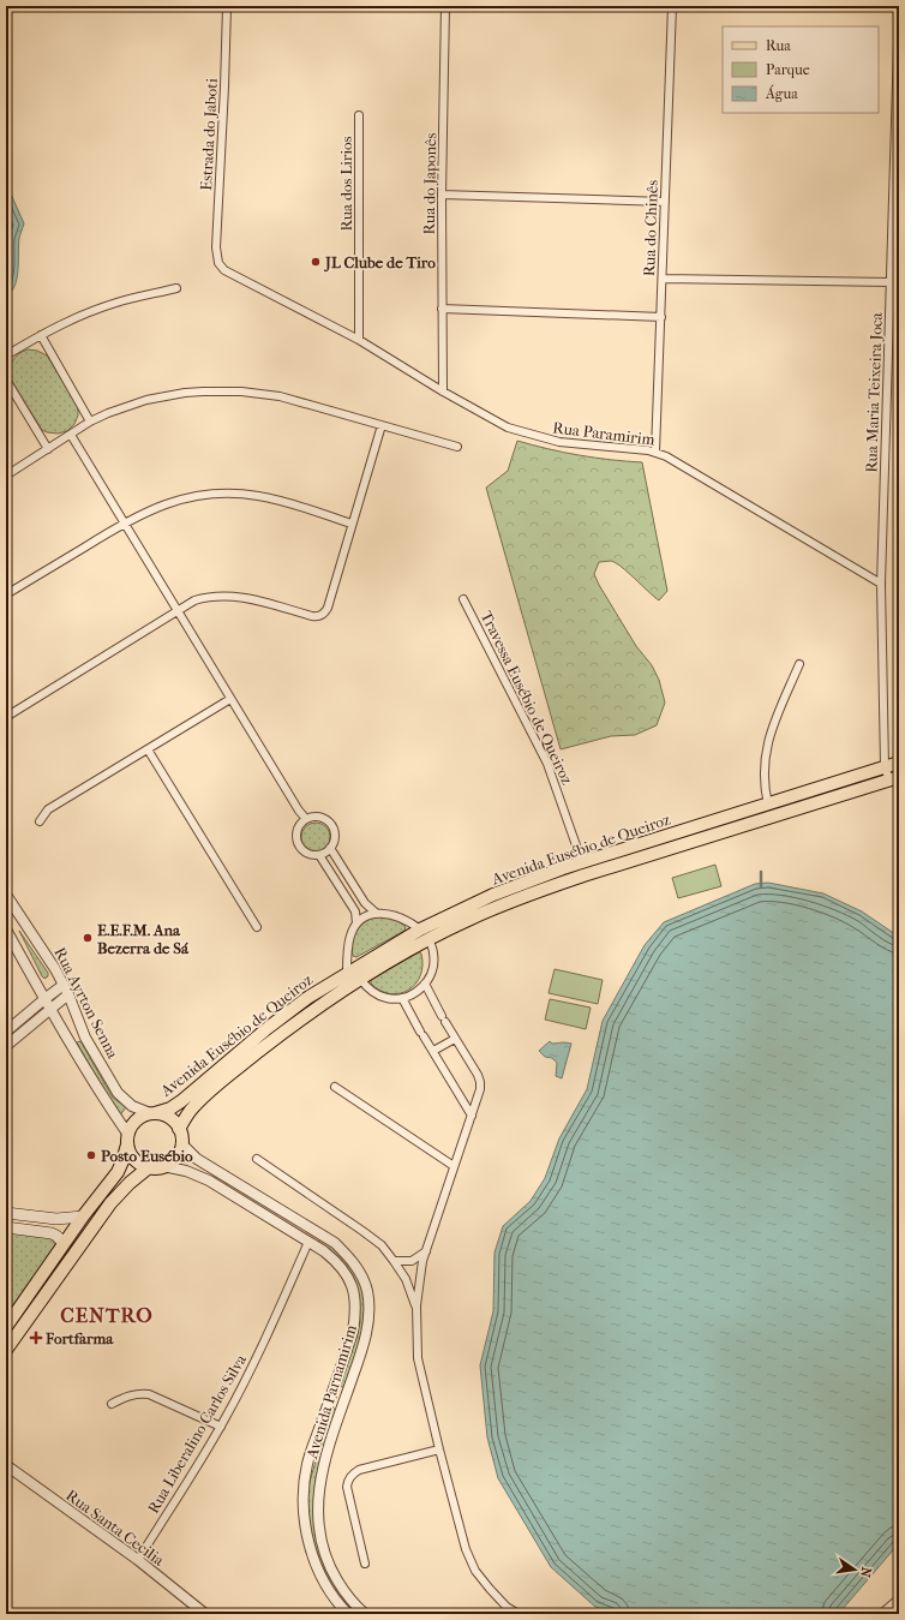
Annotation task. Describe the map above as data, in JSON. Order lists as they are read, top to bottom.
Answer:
{
  "streets": {
    "main road": ["Avenida Eusébio de Queiroz"],
    "street": [
      "Estrada do Jaboti",
      "Rua dos Lirios",
      "Rua do Japonês",
      "Rua do Chinês",
      "Rua Maria Teixeira Joca",
      "Rua Paramirim",
      "Travessa Eusébio de Queiroz",
      "Rua Ayrton Senna",
      "Avenida Parnamirim",
      "Rua Liberalino Carlos Silva",
      "Rua Santa Cecilia"
    ]
  },
  "crossings": [
    ["Estrada do Jaboti", "Rua Paramirim"],
    ["Rua dos Lirios", "Rua Paramirim"],
    ["Rua do Japonês", "Rua Paramirim"],
    ["Rua do Chinês", "Rua Paramirim"],
    ["Rua Maria Teixeira Joca", "Rua Paramirim"],
    ["Rua Maria Teixeira Joca", "Avenida Eusébio de Queiroz"],
    ["Travessa Eusébio de Queiroz", "Avenida Eusébio de Queiroz"],
    ["Avenida Eusébio de Queiroz", "Rua Ayrton Senna"],
    ["Avenida Eusébio de Queiroz", "Avenida Parnamirim"],
    ["Rua Ayrton Senna", "Avenida Parnamirim"],
    ["Avenida Parnamirim", "Rua Liberalino Carlos Silva"],
    ["Rua Liberalino Carlos Silva", "Rua Santa Cecilia"]
  ],
  "districts": ["CENTRO"],
  "places": {
    "other": ["JL Clube de Tiro", "E.E.F.M. Ana Bezerra de Sá", "Posto Eusébio"],
    "health": ["Fortfarma"]
  },
  "legend": ["Rua", "Parque", "Água"],
  "north": "right"
}
